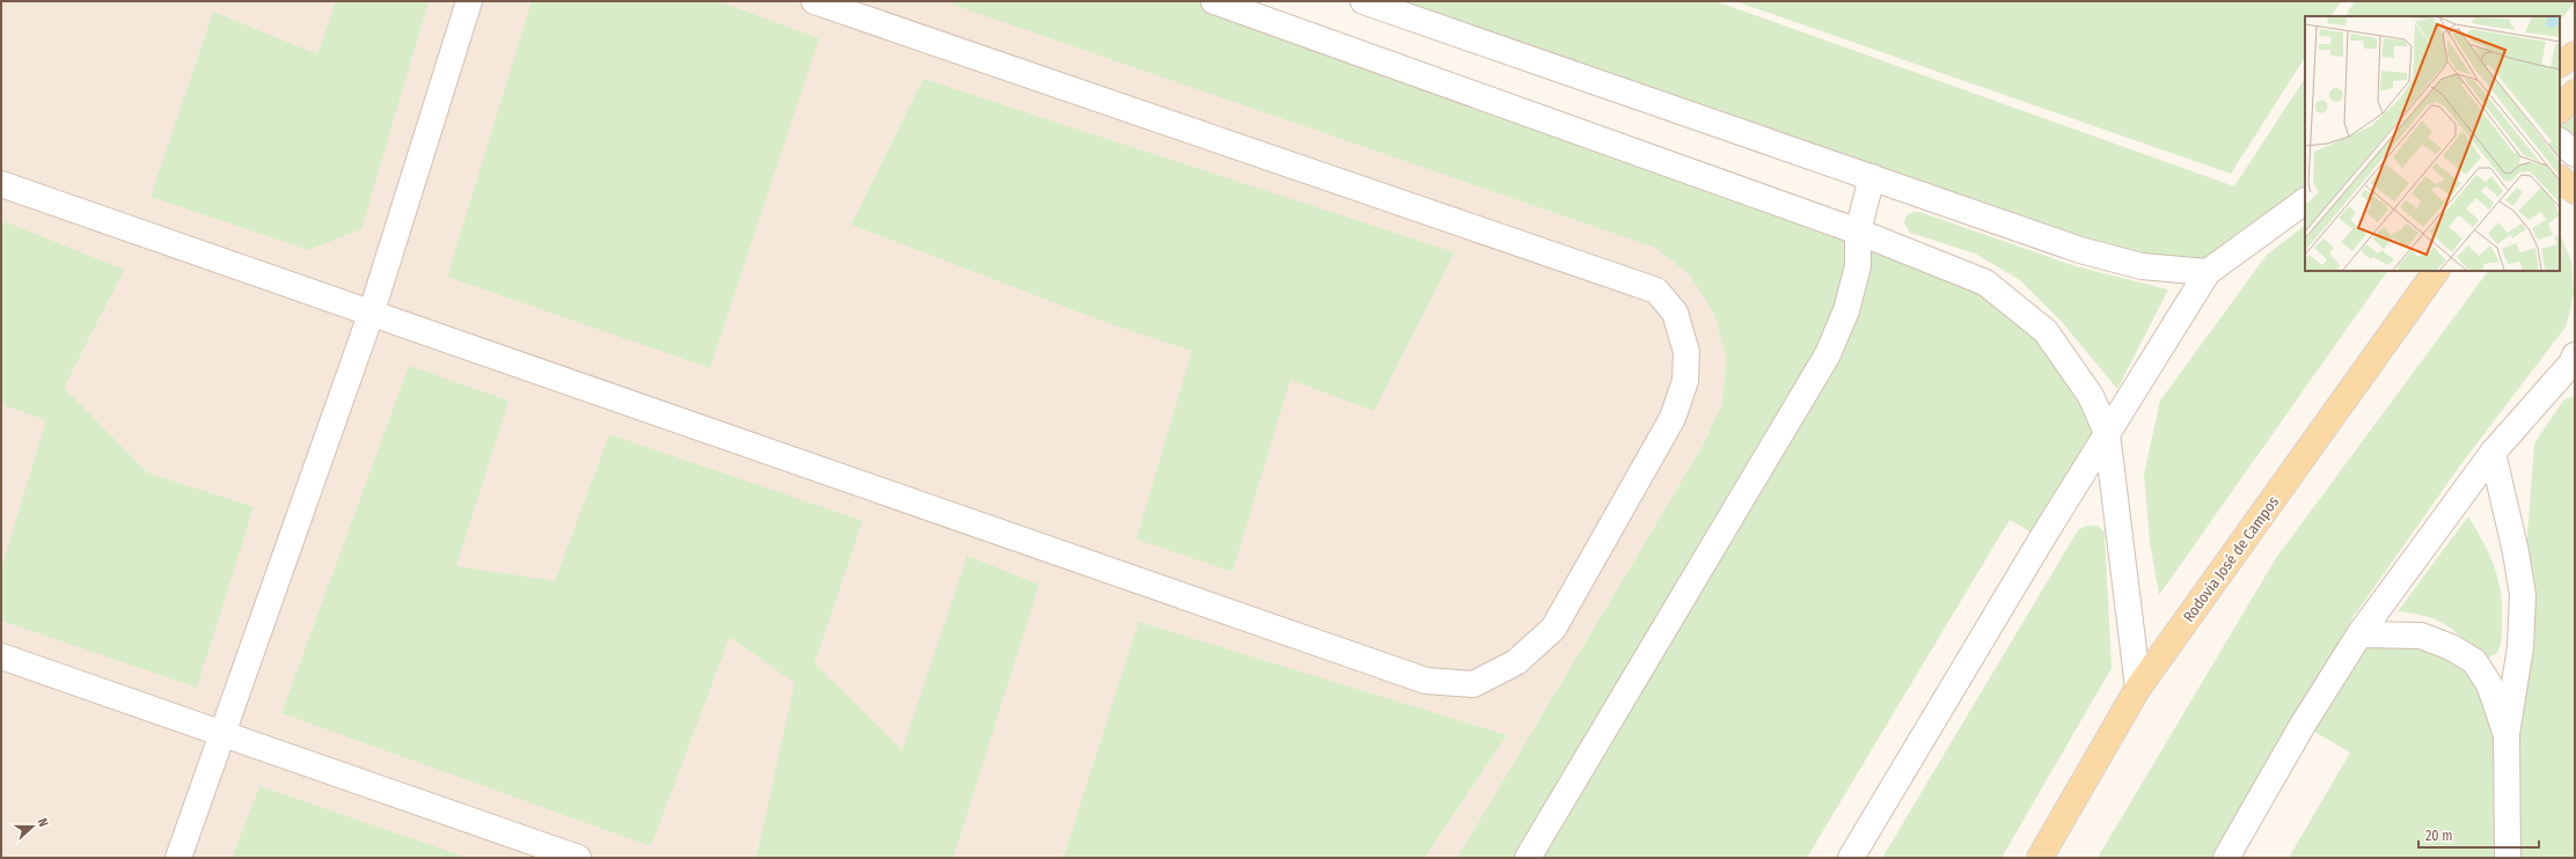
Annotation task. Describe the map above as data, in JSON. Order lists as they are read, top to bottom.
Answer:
{
  "streets": {
    "main road": ["Rodovia José de Campos"]
  },
  "scale_bar": "20 m",
  "north": "right"
}
